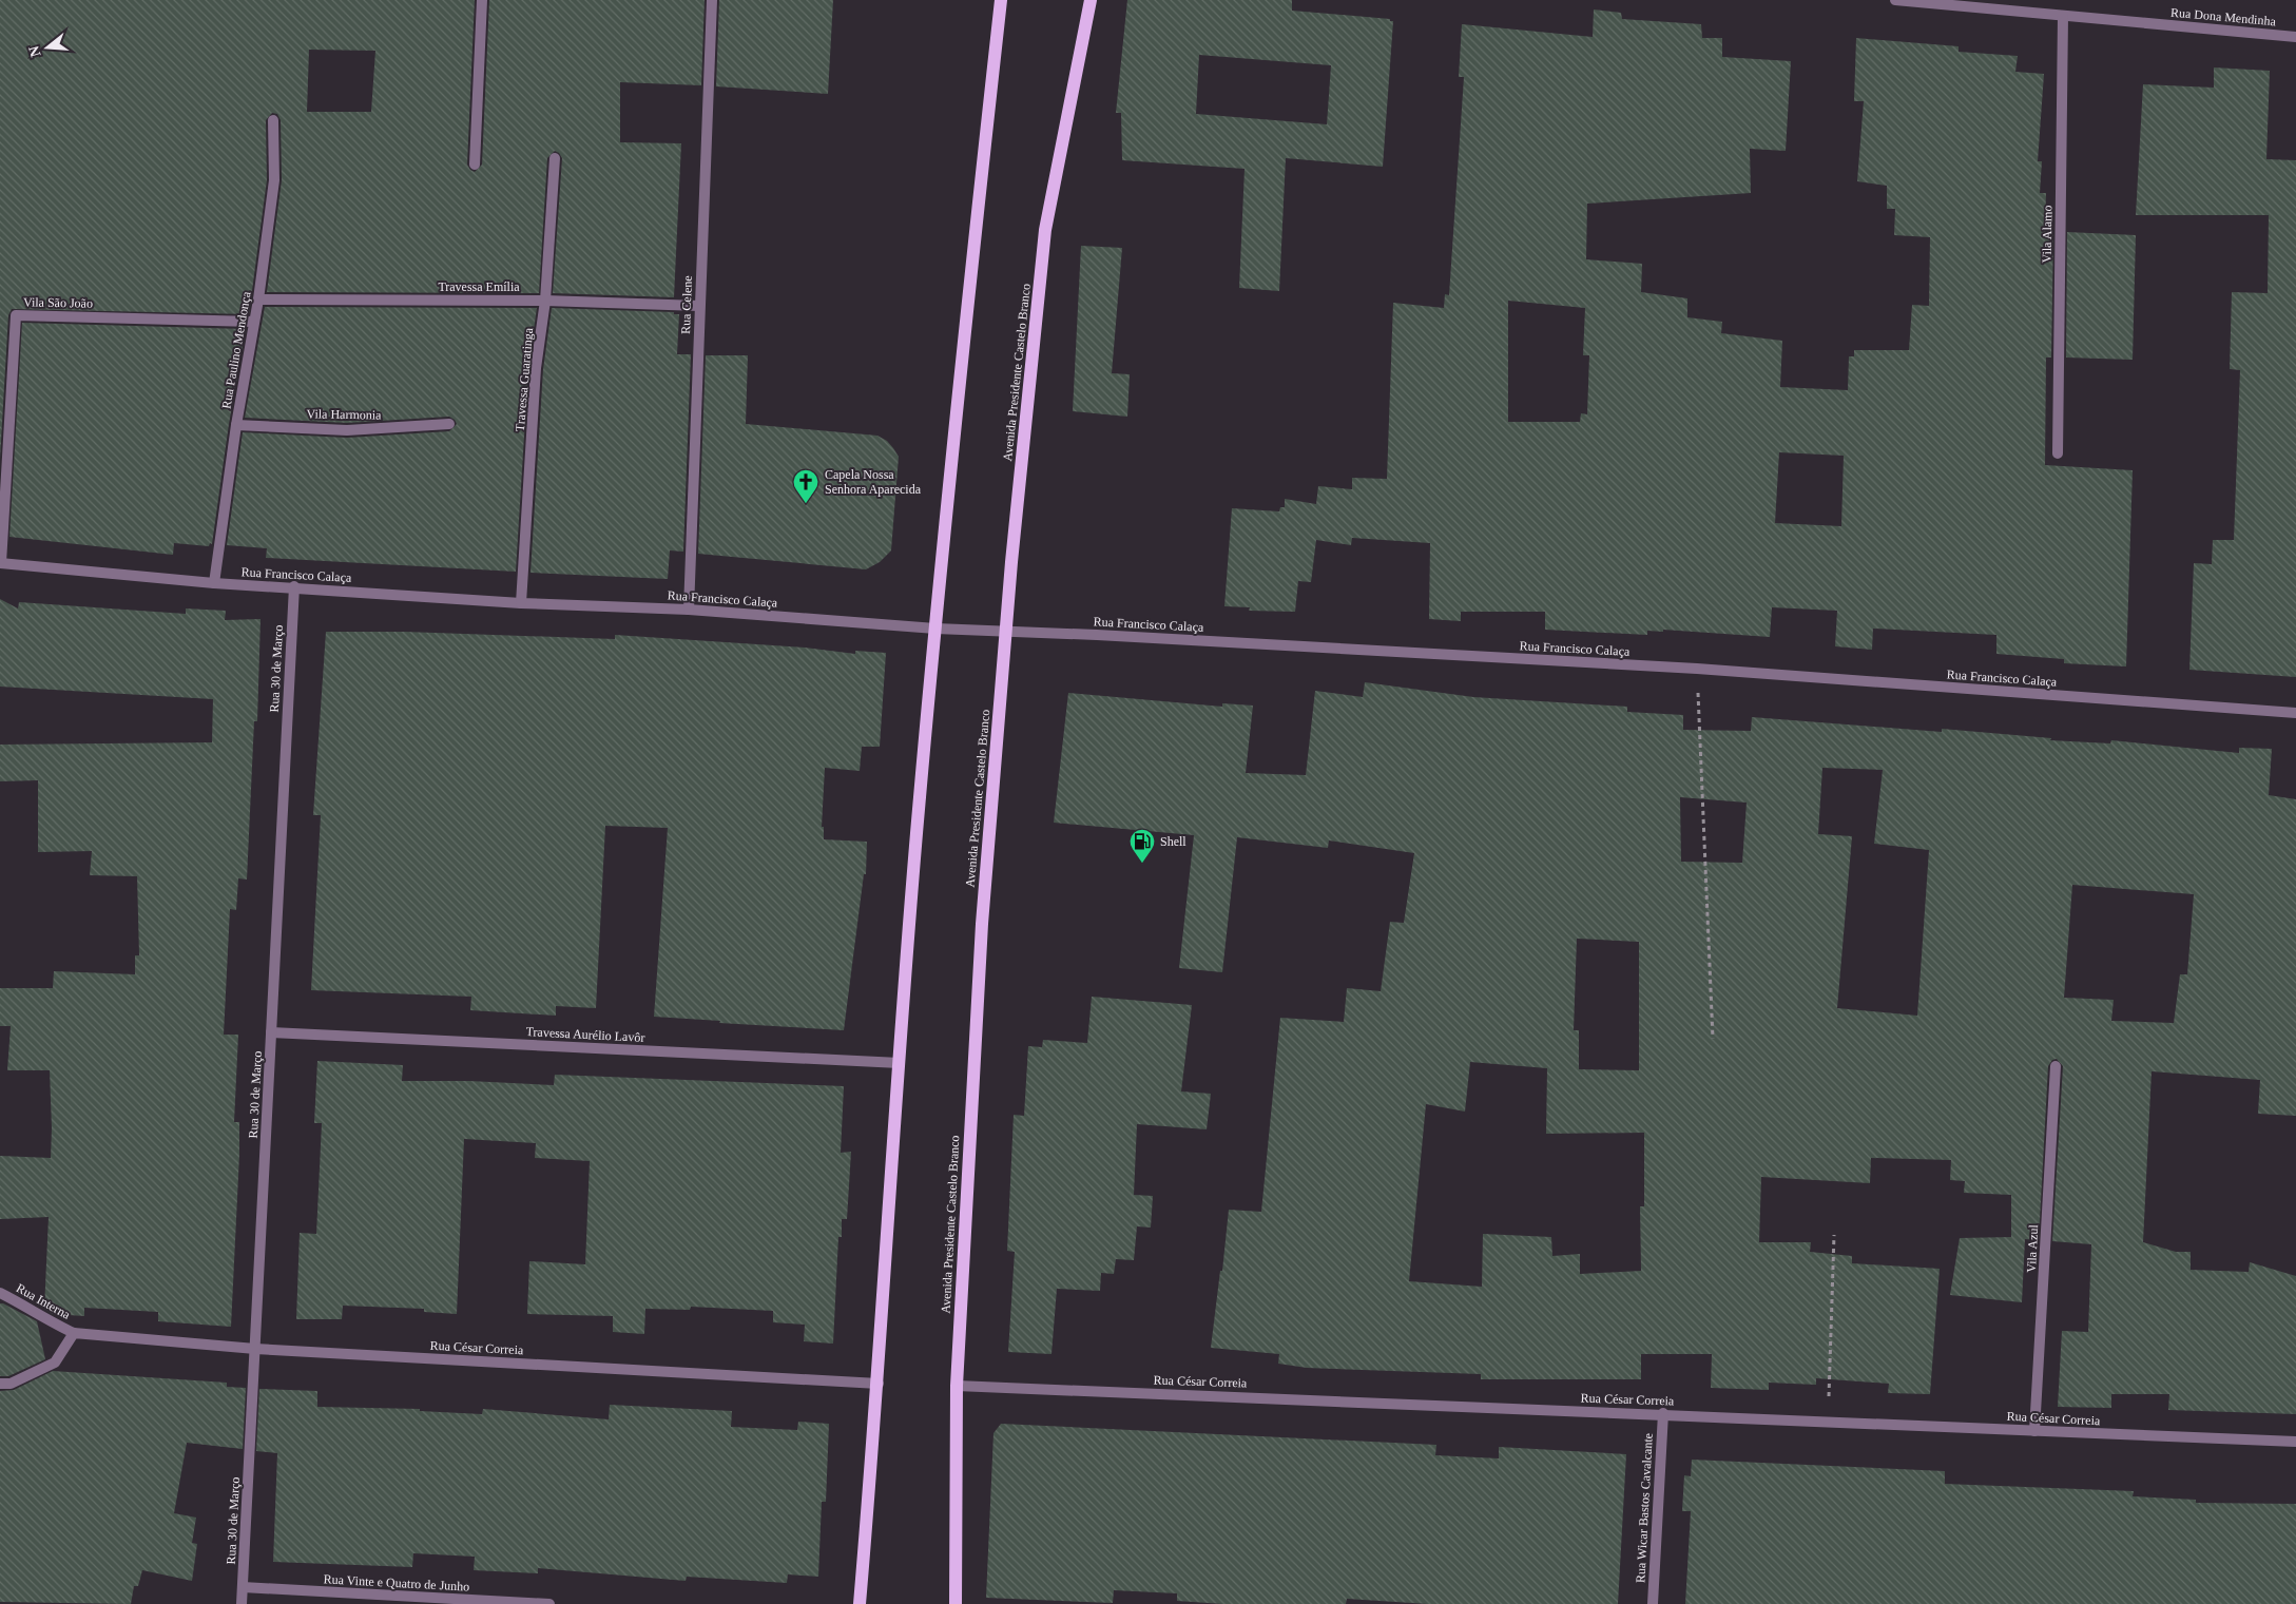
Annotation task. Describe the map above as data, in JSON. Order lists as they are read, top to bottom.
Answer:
{
  "streets": {
    "main road": ["Avenida Presidente Castelo Branco"],
    "street": [
      "Rua Dona Mendinha",
      "Vila Alamo",
      "Travessa Emília",
      "Vila São João",
      "Rua Celene",
      "Rua Paulino Mendonça",
      "Travessa Guaratinga",
      "Vila Harmonia",
      "Rua Francisco Calaça",
      "Rua 30 de Março",
      "Travessa Aurélio Lavôr",
      "Vila Azul",
      "Rua Interna",
      "Rua César Correia",
      "Rua Wicar Bastos Cavalcante",
      "Rua Vinte e Quatro de Junho"
    ]
  },
  "crossings": [
    ["Rua Dona Mendinha", "Vila Alamo"],
    ["Travessa Emília", "Rua Celene"],
    ["Travessa Emília", "Rua Paulino Mendonça"],
    ["Travessa Emília", "Travessa Guaratinga"],
    ["Vila São João", "Rua Paulino Mendonça"],
    ["Vila São João", "Rua Francisco Calaça"],
    ["Rua Celene", "Rua Francisco Calaça"],
    ["Rua Paulino Mendonça", "Vila Harmonia"],
    ["Rua Paulino Mendonça", "Rua Francisco Calaça"],
    ["Avenida Presidente Castelo Branco", "Rua Francisco Calaça"],
    ["Avenida Presidente Castelo Branco", "Rua César Correia"],
    ["Travessa Guaratinga", "Rua Francisco Calaça"],
    ["Rua Francisco Calaça", "Rua 30 de Março"],
    ["Rua 30 de Março", "Travessa Aurélio Lavôr"],
    ["Rua 30 de Março", "Rua César Correia"],
    ["Rua 30 de Março", "Rua Vinte e Quatro de Junho"],
    ["Vila Azul", "Rua César Correia"],
    ["Rua Interna", "Rua César Correia"],
    ["Rua César Correia", "Rua Wicar Bastos Cavalcante"]
  ],
  "places": {
    "church": ["Capela Nossa Senhora Aparecida"],
    "fuel station": ["Shell"]
  },
  "north": "left"
}
